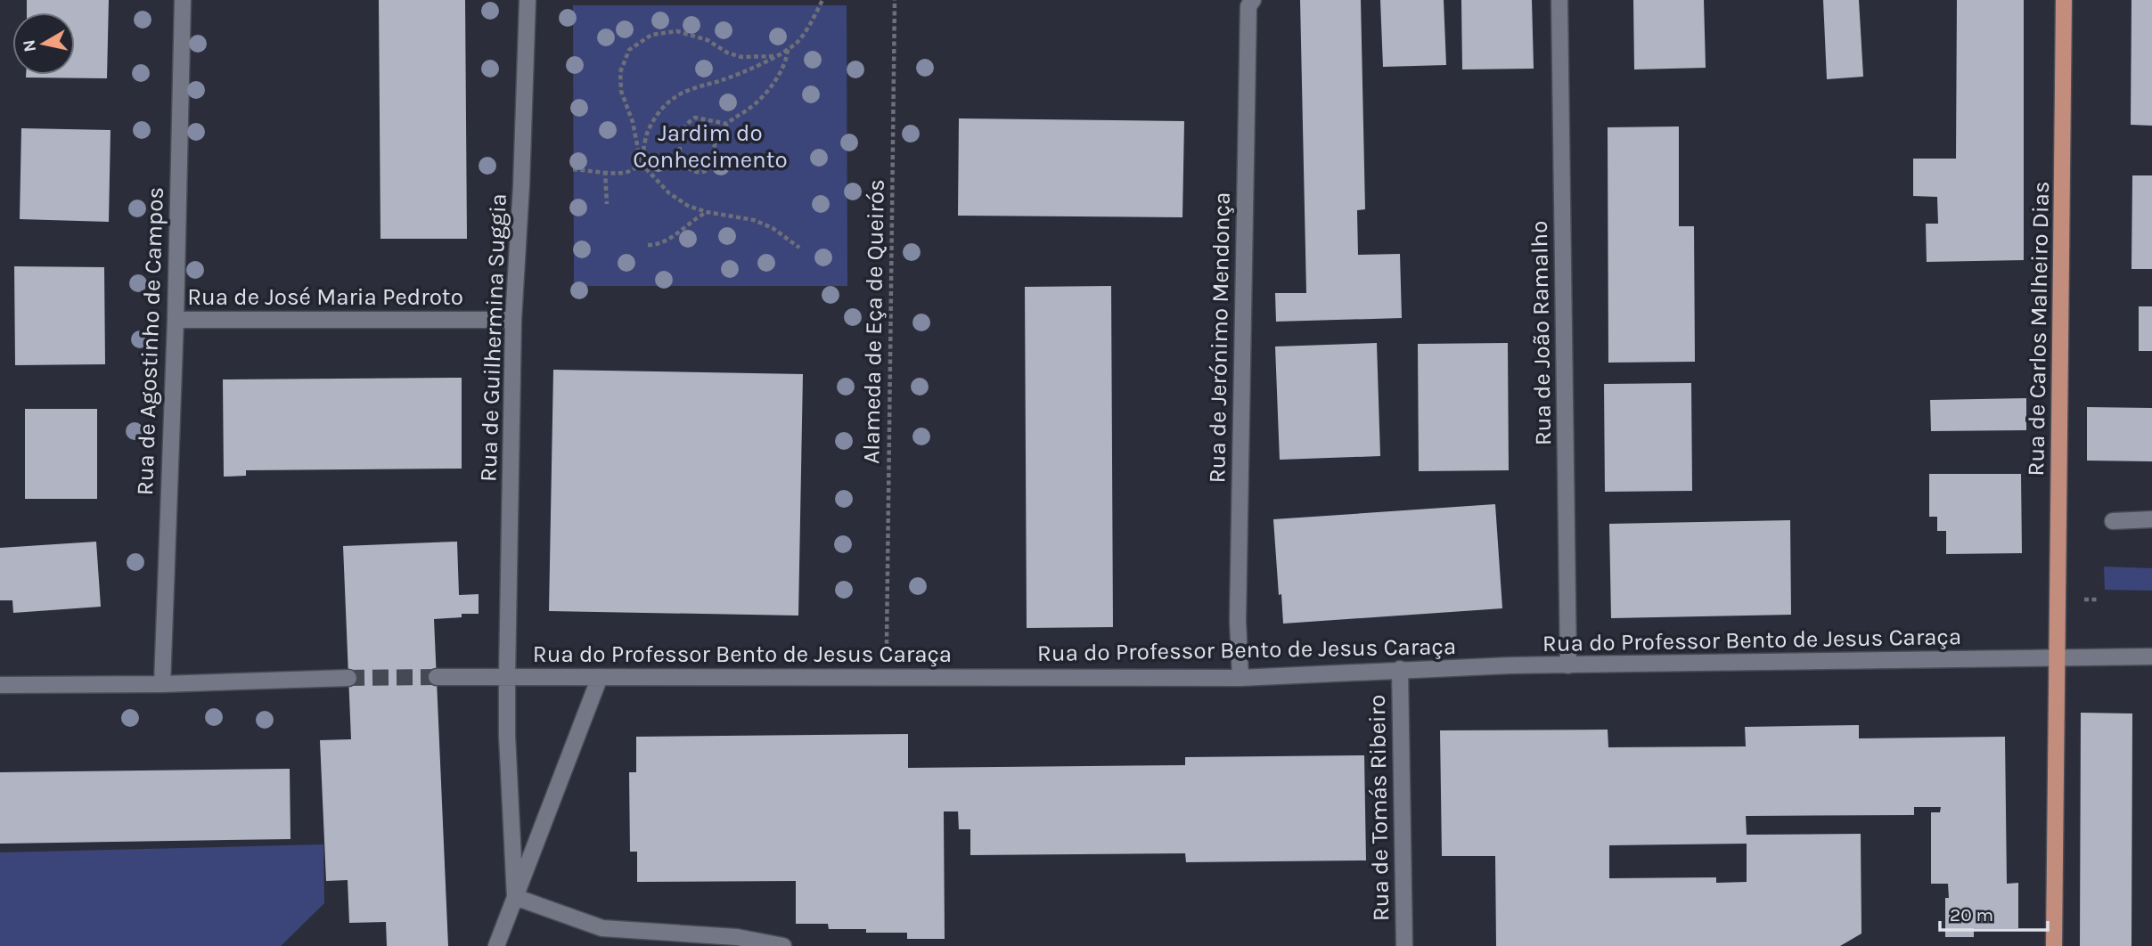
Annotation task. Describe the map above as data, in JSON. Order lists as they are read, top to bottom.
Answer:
{
  "streets": {
    "main road": ["Rua de Carlos Malheiro Dias"],
    "street": [
      "Rua de José Maria Pedroto",
      "Rua de João Ramalho",
      "Rua de Guilhermina Suggia",
      "Rua de Jerónimo Mendonça",
      "Rua de Agostinho de Campos",
      "Rua do Professor Bento de Jesus Caraça",
      "Rua de Tomás Ribeiro"
    ],
    "path": ["Alameda de Eça de Queirós"]
  },
  "crossings": [
    ["Rua de José Maria Pedroto", "Rua de Guilhermina Suggia"],
    ["Rua de José Maria Pedroto", "Rua de Agostinho de Campos"],
    ["Rua de Carlos Malheiro Dias", "Rua do Professor Bento de Jesus Caraça"],
    ["Rua de João Ramalho", "Rua do Professor Bento de Jesus Caraça"],
    ["Rua de Guilhermina Suggia", "Rua do Professor Bento de Jesus Caraça"],
    ["Rua de Jerónimo Mendonça", "Rua do Professor Bento de Jesus Caraça"],
    ["Rua do Professor Bento de Jesus Caraça", "Rua de Tomás Ribeiro"]
  ],
  "parks": ["Jardim do Conhecimento"],
  "scale_bar": "20 m",
  "north": "left"
}
